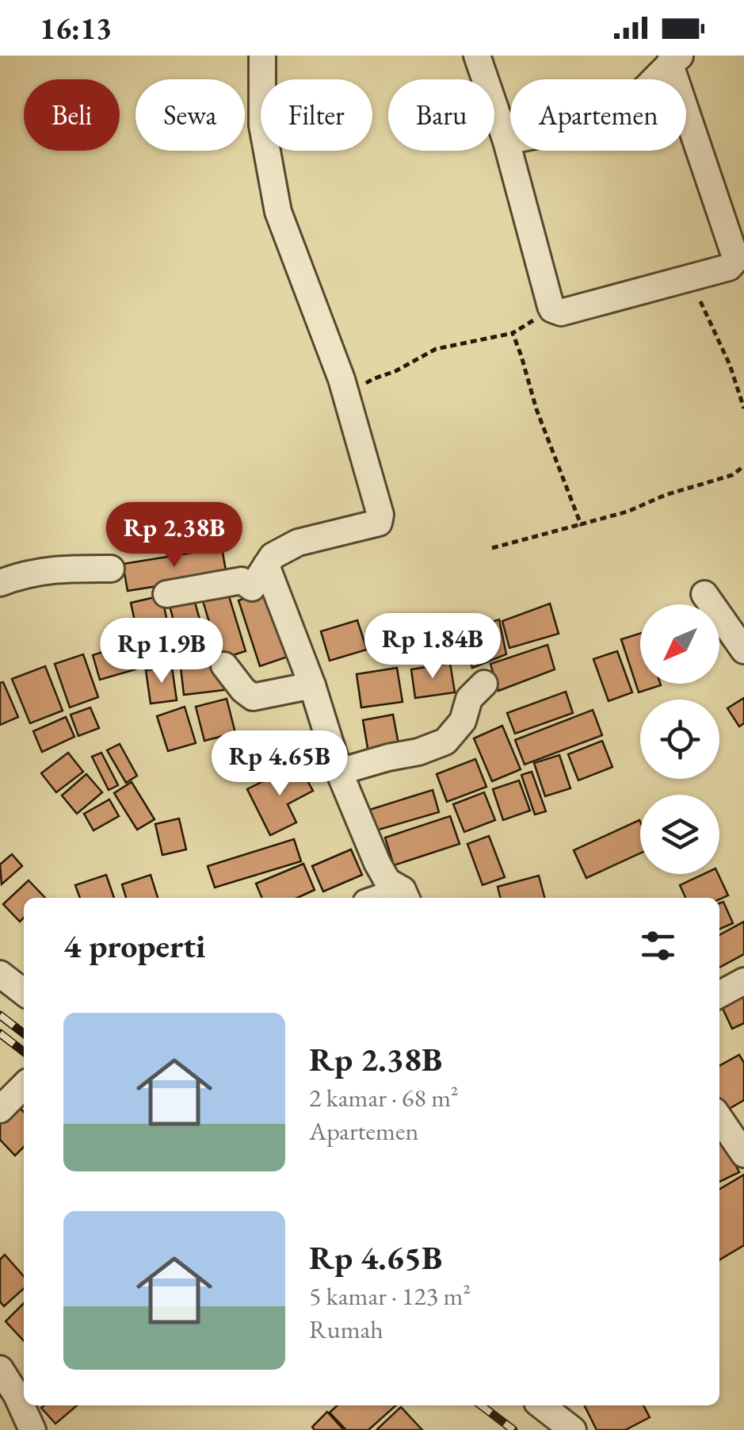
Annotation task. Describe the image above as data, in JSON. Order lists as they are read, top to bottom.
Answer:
{
  "north": "bottom left",
  "page": {
    "status": "16:13",
    "chip": [
      "Beli",
      "Sewa",
      "Filter",
      "Baru",
      "Apartemen"
    ],
    "price": [
      "Rp 2.38B",
      "Rp 1.84B",
      "Rp 1.9B",
      "Rp 4.65B"
    ],
    "heading": "4 properti",
    "list": [
      {
        "name": "Rp 2.38B",
        "note": "2 kamar · 68 m² · Apartemen"
      },
      {
        "name": "Rp 4.65B",
        "note": "5 kamar · 123 m² · Rumah"
      }
    ]
  }
}
